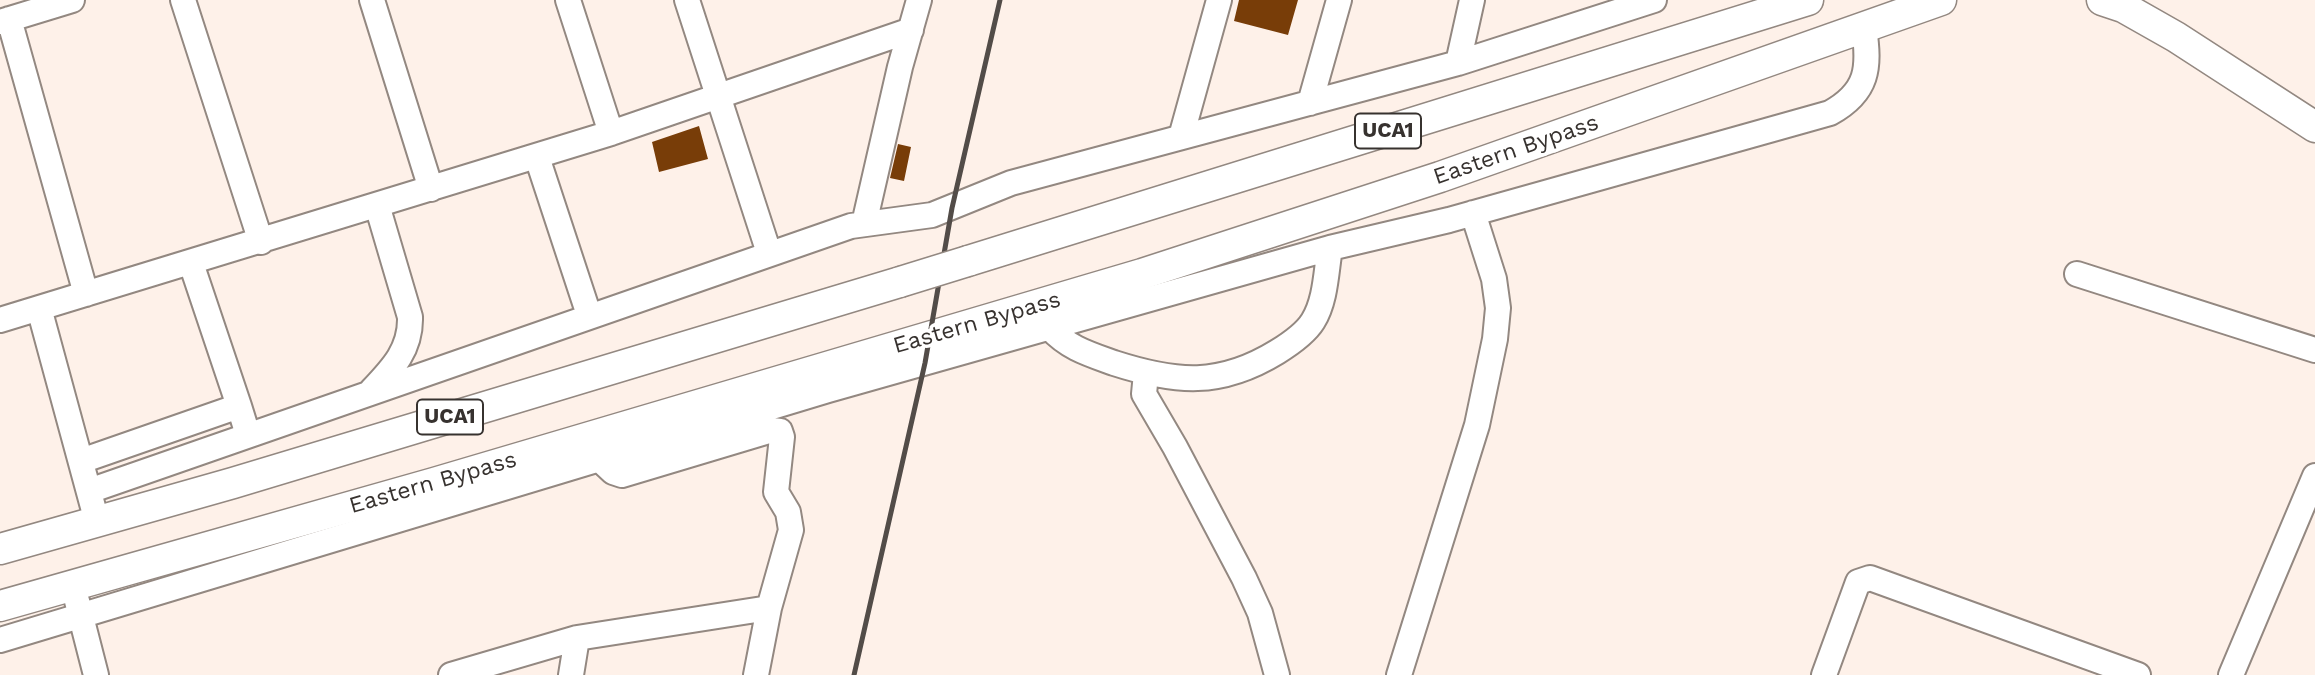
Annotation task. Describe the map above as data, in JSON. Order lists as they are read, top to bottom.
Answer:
{
  "streets": {
    "main road": ["UCA1", "Eastern Bypass"]
  }
}
